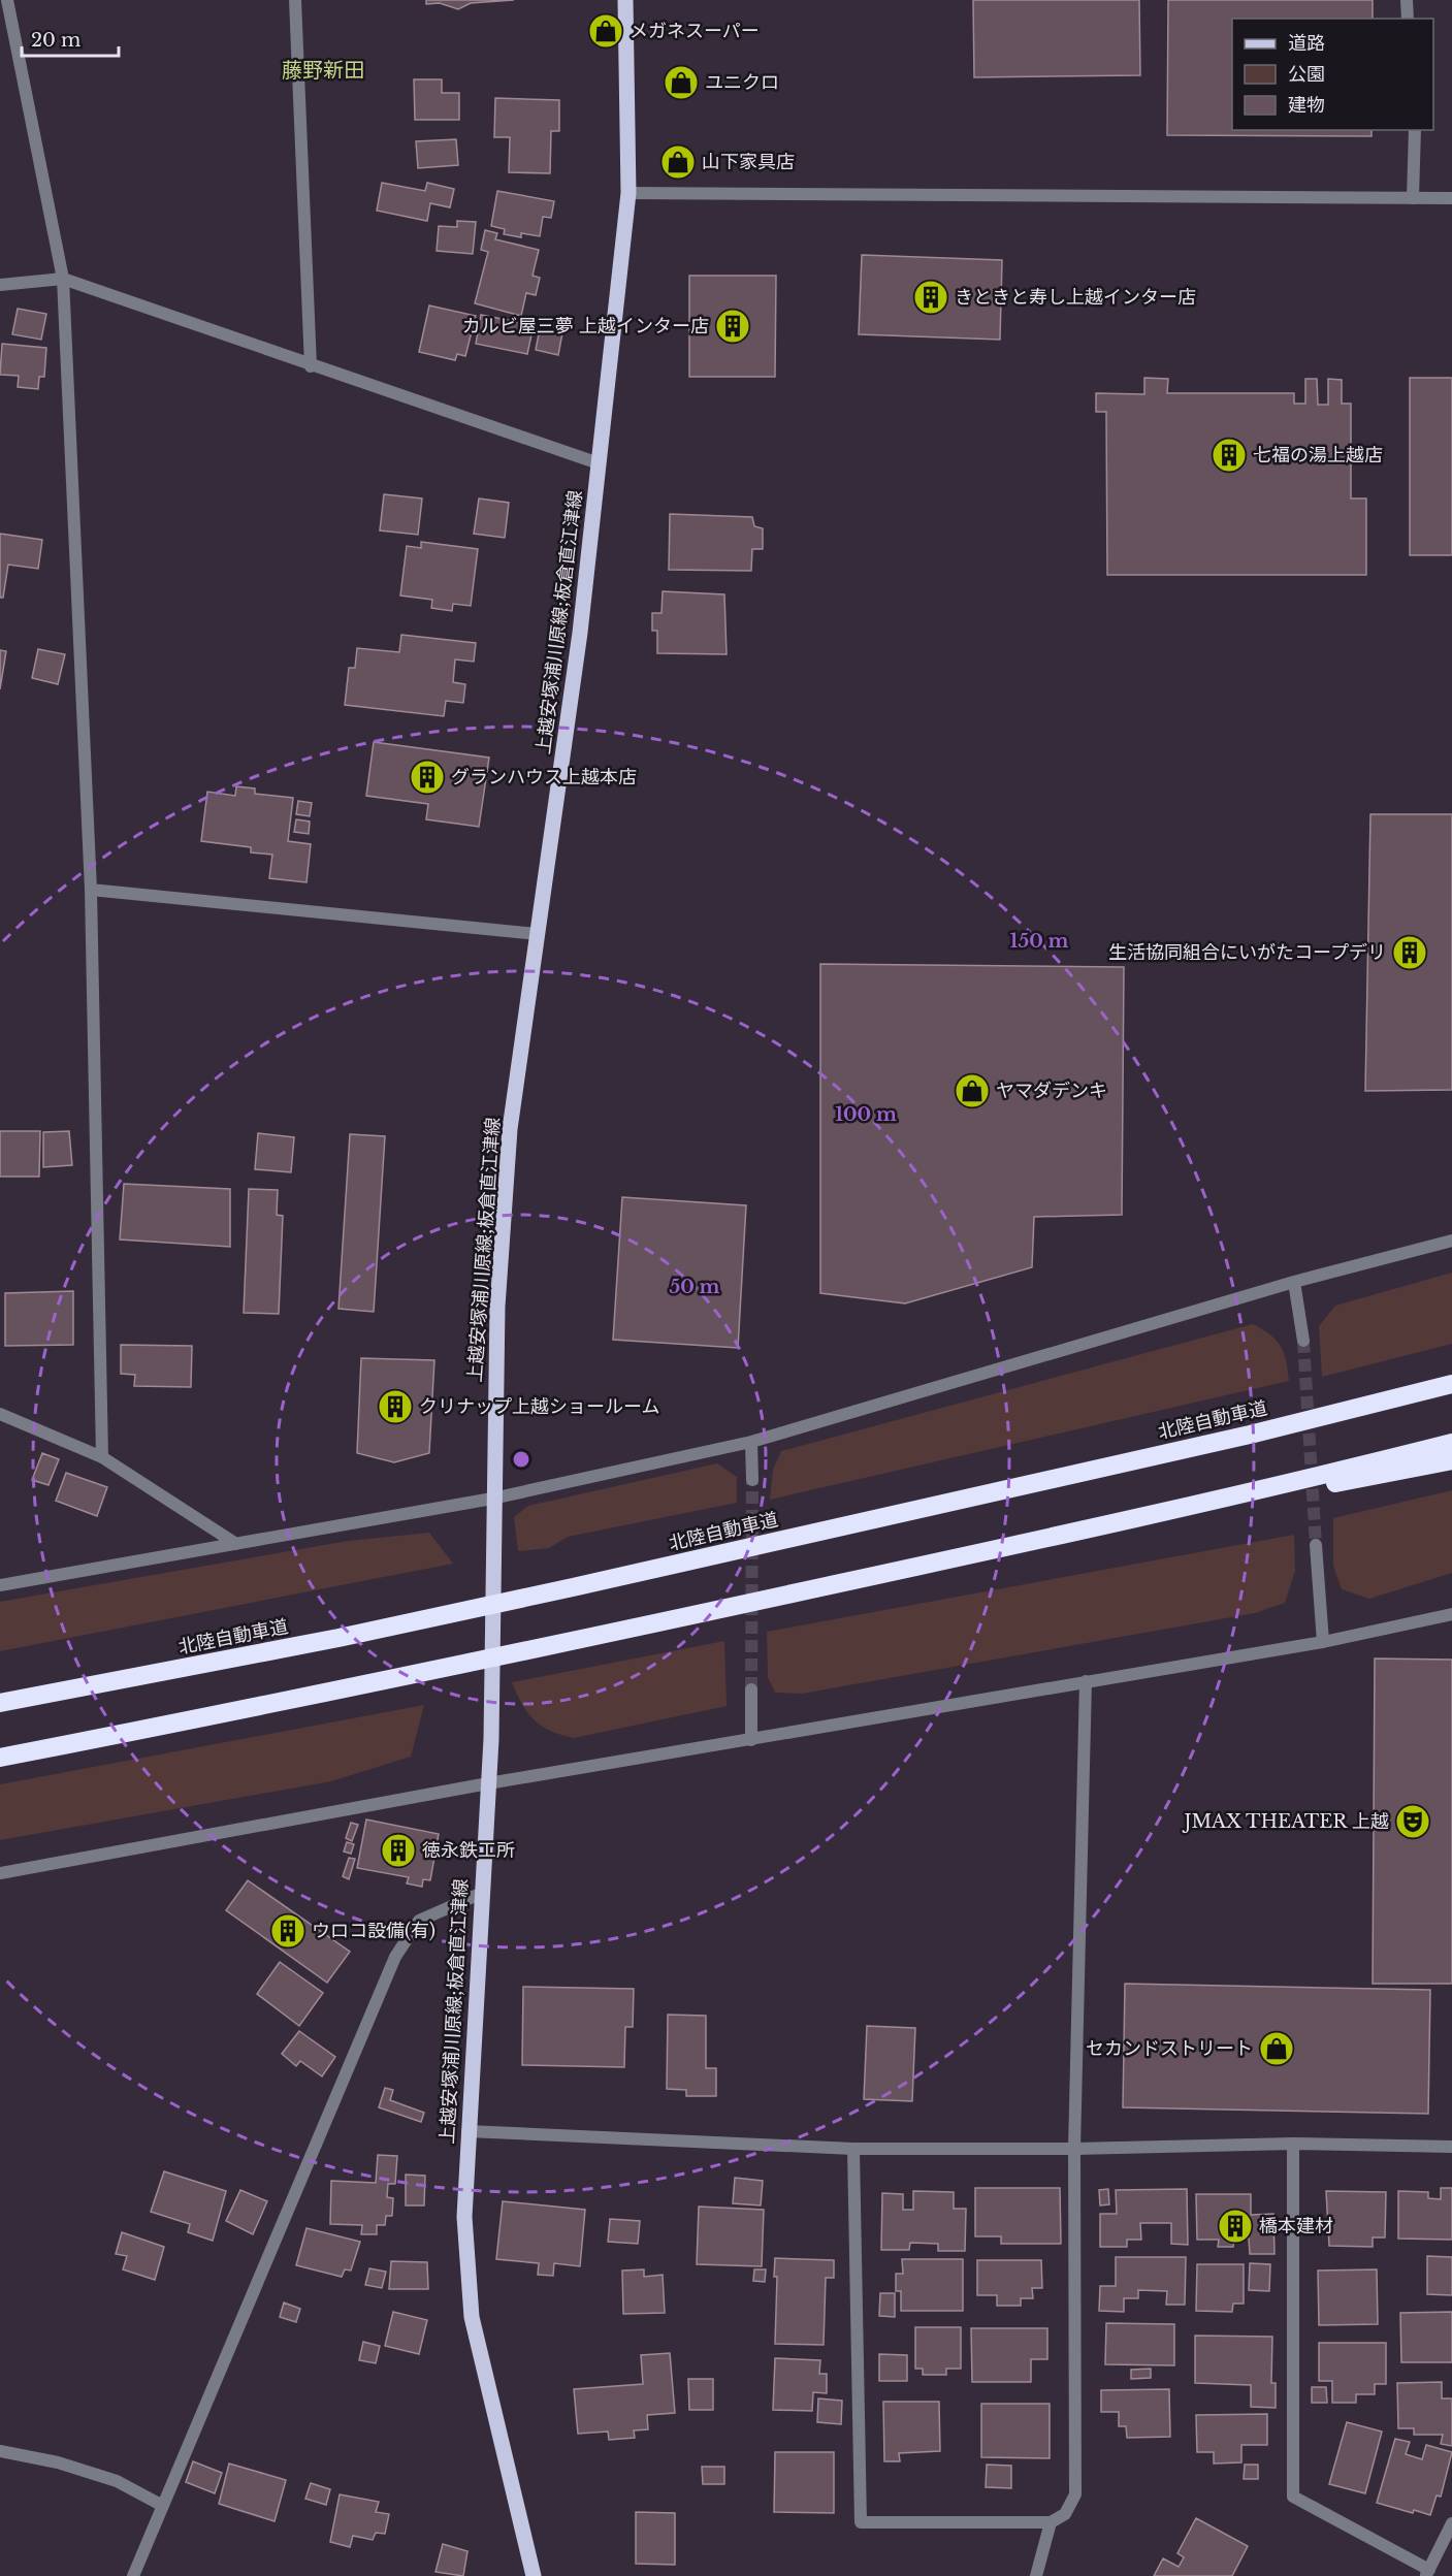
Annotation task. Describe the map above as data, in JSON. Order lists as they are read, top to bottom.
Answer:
{
  "streets": {
    "highway": ["北陸自動車道"],
    "main road": ["上越安塚浦川原線;板倉直江津線"]
  },
  "districts": ["藤野新田"],
  "places": {
    "shop": [
      "メガネスーパー",
      "ユニクロ",
      "山下家具店",
      "ヤマダデンキ",
      "セカンドストリート"
    ],
    "building": [
      "きときと寿し上越インター店",
      "カルビ屋三夢 上越インター店",
      "七福の湯上越店",
      "グランハウス上越本店",
      "生活協同組合にいがたコープデリ",
      "クリナップ上越ショールーム",
      "徳永鉄工所",
      "ウロコ設備(有)",
      "橋本建材"
    ],
    "theatre": ["JMAX THEATER 上越"]
  },
  "legend": ["道路", "公園", "建物"],
  "scale_bar": "20 m",
  "rings": ["150 m", "100 m", "50 m"]
}
